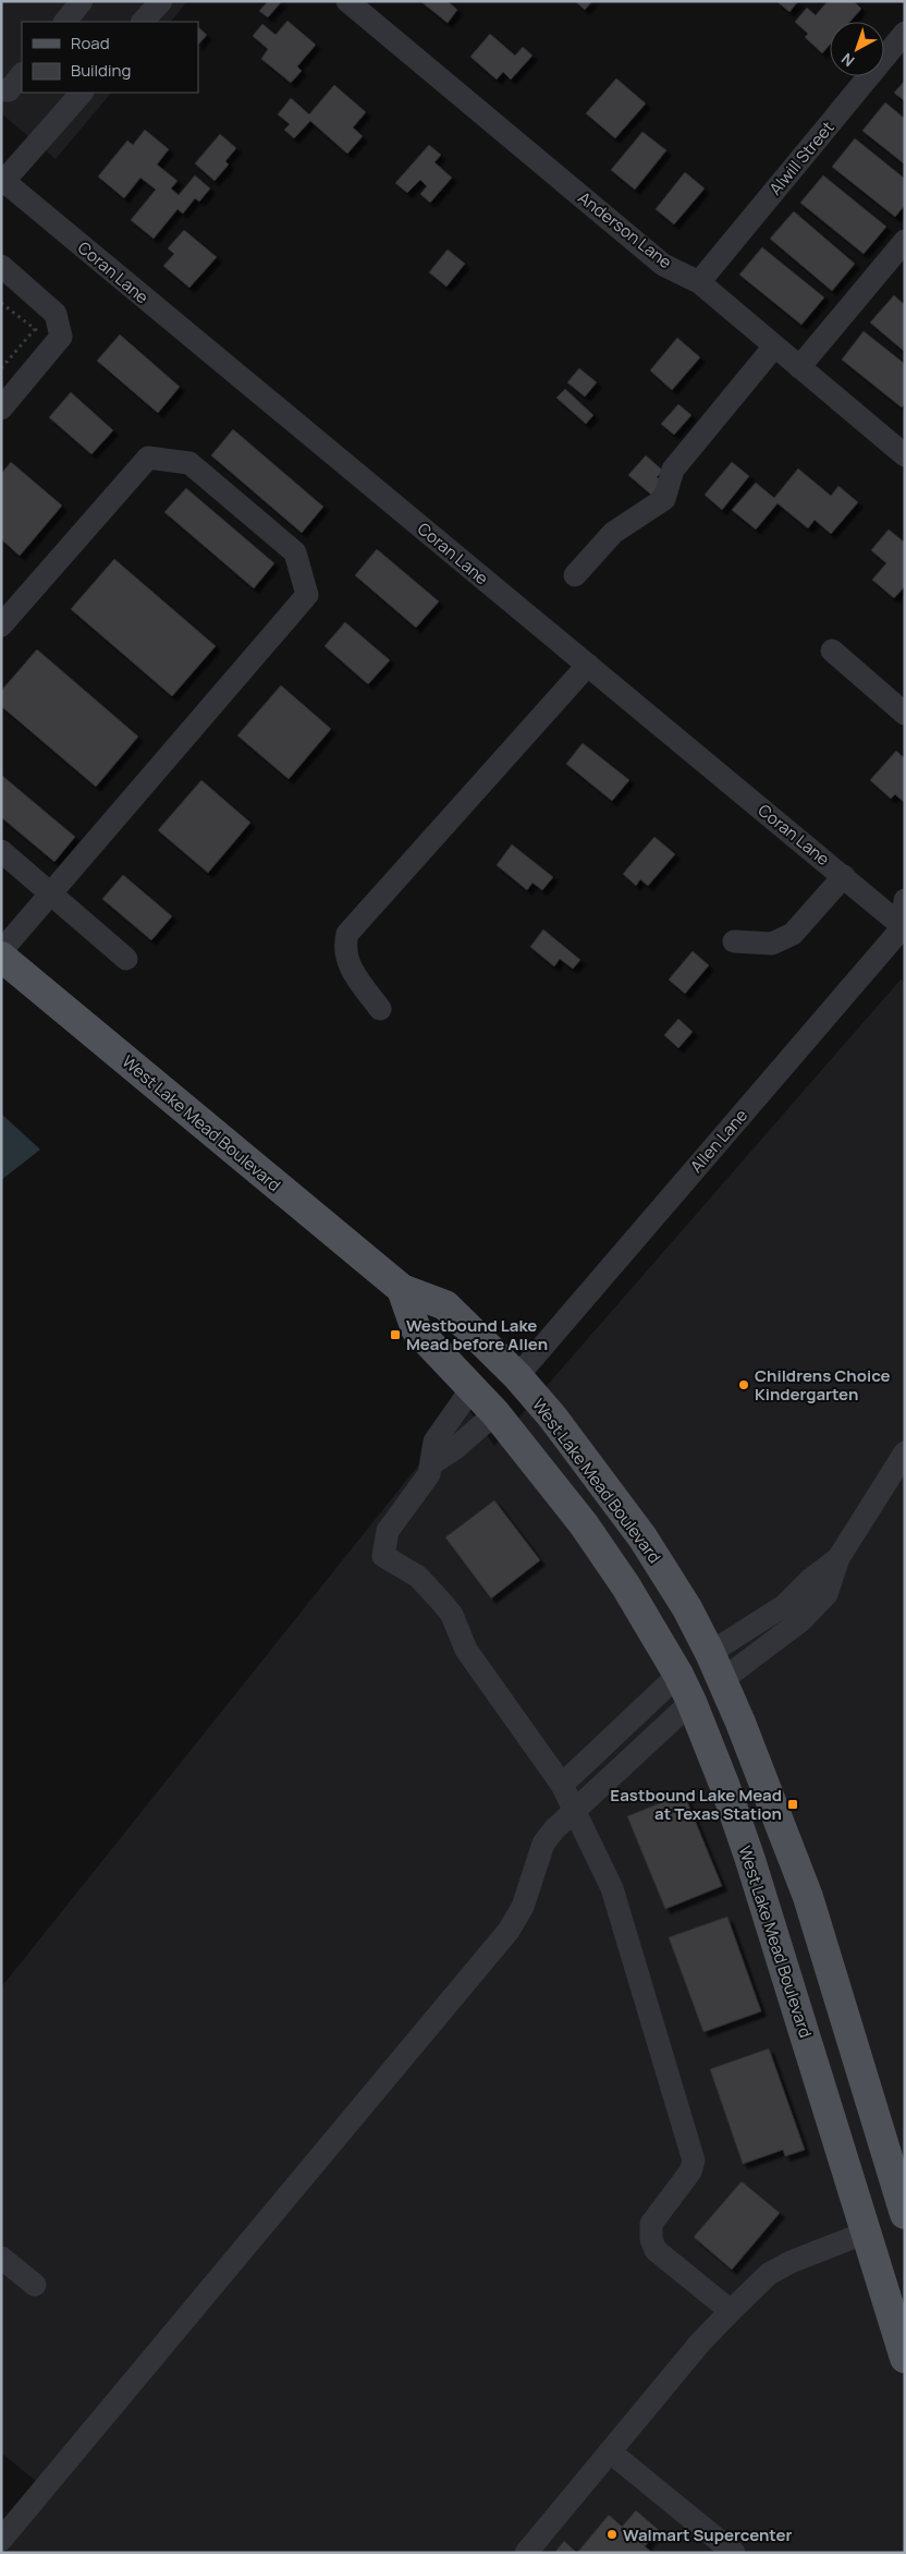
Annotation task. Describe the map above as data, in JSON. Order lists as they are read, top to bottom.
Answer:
{
  "streets": {
    "main road": ["West Lake Mead Boulevard"],
    "street": [
      "Alwill Street",
      "Anderson Lane",
      "Coran Lane",
      "Allen Lane"
    ]
  },
  "crossings": [
    ["Alwill Street", "Anderson Lane"],
    ["Coran Lane", "Allen Lane"],
    ["West Lake Mead Boulevard", "Allen Lane"]
  ],
  "places": {
    "transit": ["Westbound Lake Mead before Allen", "Eastbound Lake Mead at Texas Station"],
    "other": ["Childrens Choice Kindergarten", "Walmart Supercenter"]
  },
  "legend": ["Road", "Building"],
  "north": "bottom left"
}
